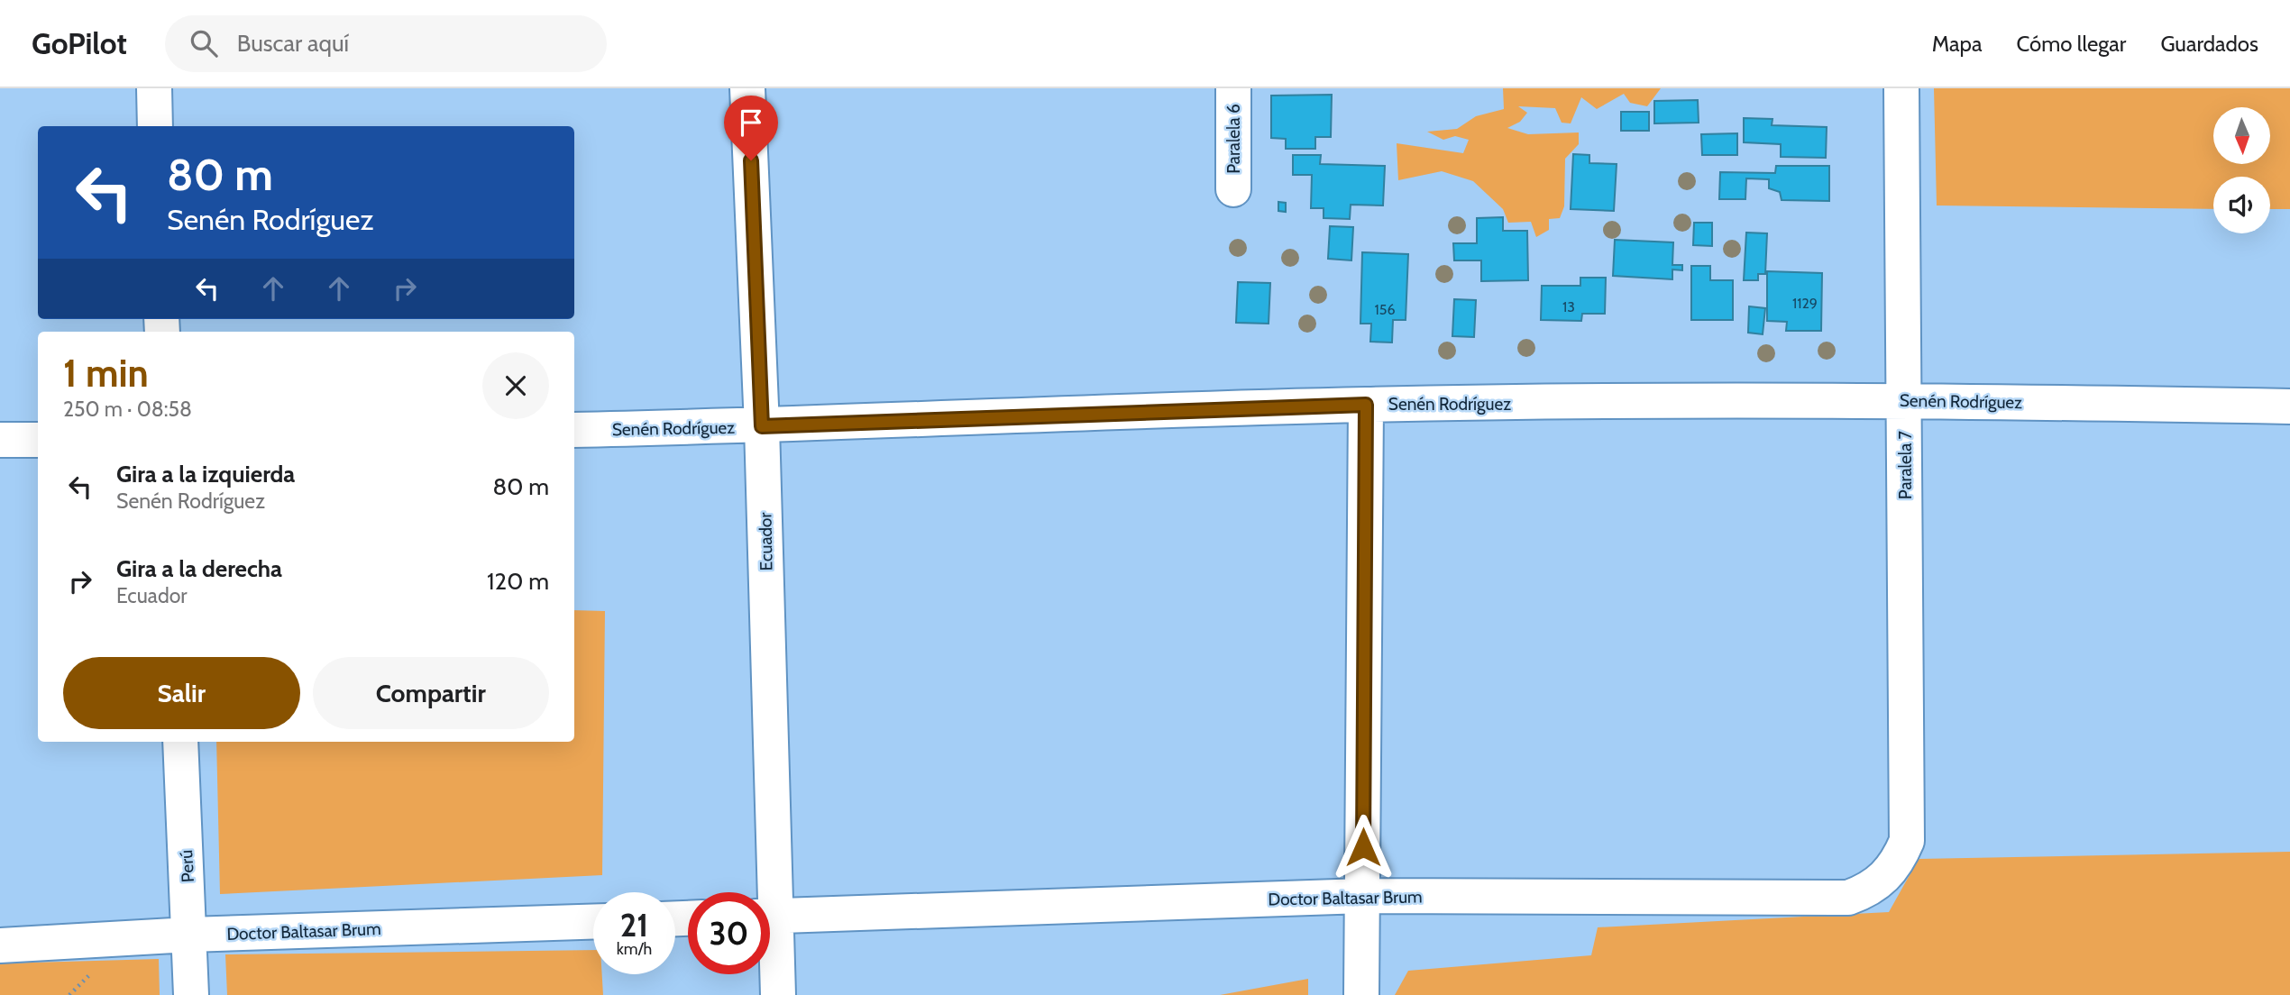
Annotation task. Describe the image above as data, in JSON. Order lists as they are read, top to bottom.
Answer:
{
  "streets": {
    "street": [
      "Paralela 6",
      "Senén Rodríguez",
      "Paralela 7",
      "Ecuador",
      "Perú",
      "Doctor Baltasar Brum"
    ]
  },
  "crossings": [
    ["Senén Rodríguez", "Paralela 7"],
    ["Senén Rodríguez", "Ecuador"],
    ["Paralela 7", "Doctor Baltasar Brum"],
    ["Perú", "Doctor Baltasar Brum"]
  ],
  "house_numbers": ["1129", "13", "156"],
  "north": "bottom",
  "page": {
    "header": "GoPilot",
    "search": "Buscar aquí",
    "nav": ["Mapa", "Cómo llegar", "Guardados"],
    "turn": ["80 m", "Senén Rodríguez"],
    "heading": ["1 min", "250 m · 08:58"],
    "list": [
      {
        "name": "Gira a la izquierda",
        "note": "Senén Rodríguez",
        "value": "80 m"
      },
      {
        "name": "Gira a la derecha",
        "note": "Ecuador",
        "value": "120 m"
      }
    ],
    "buttons": ["Salir", "Compartir"],
    "speed": "21 km/h",
    "limit": "30"
  }
}
